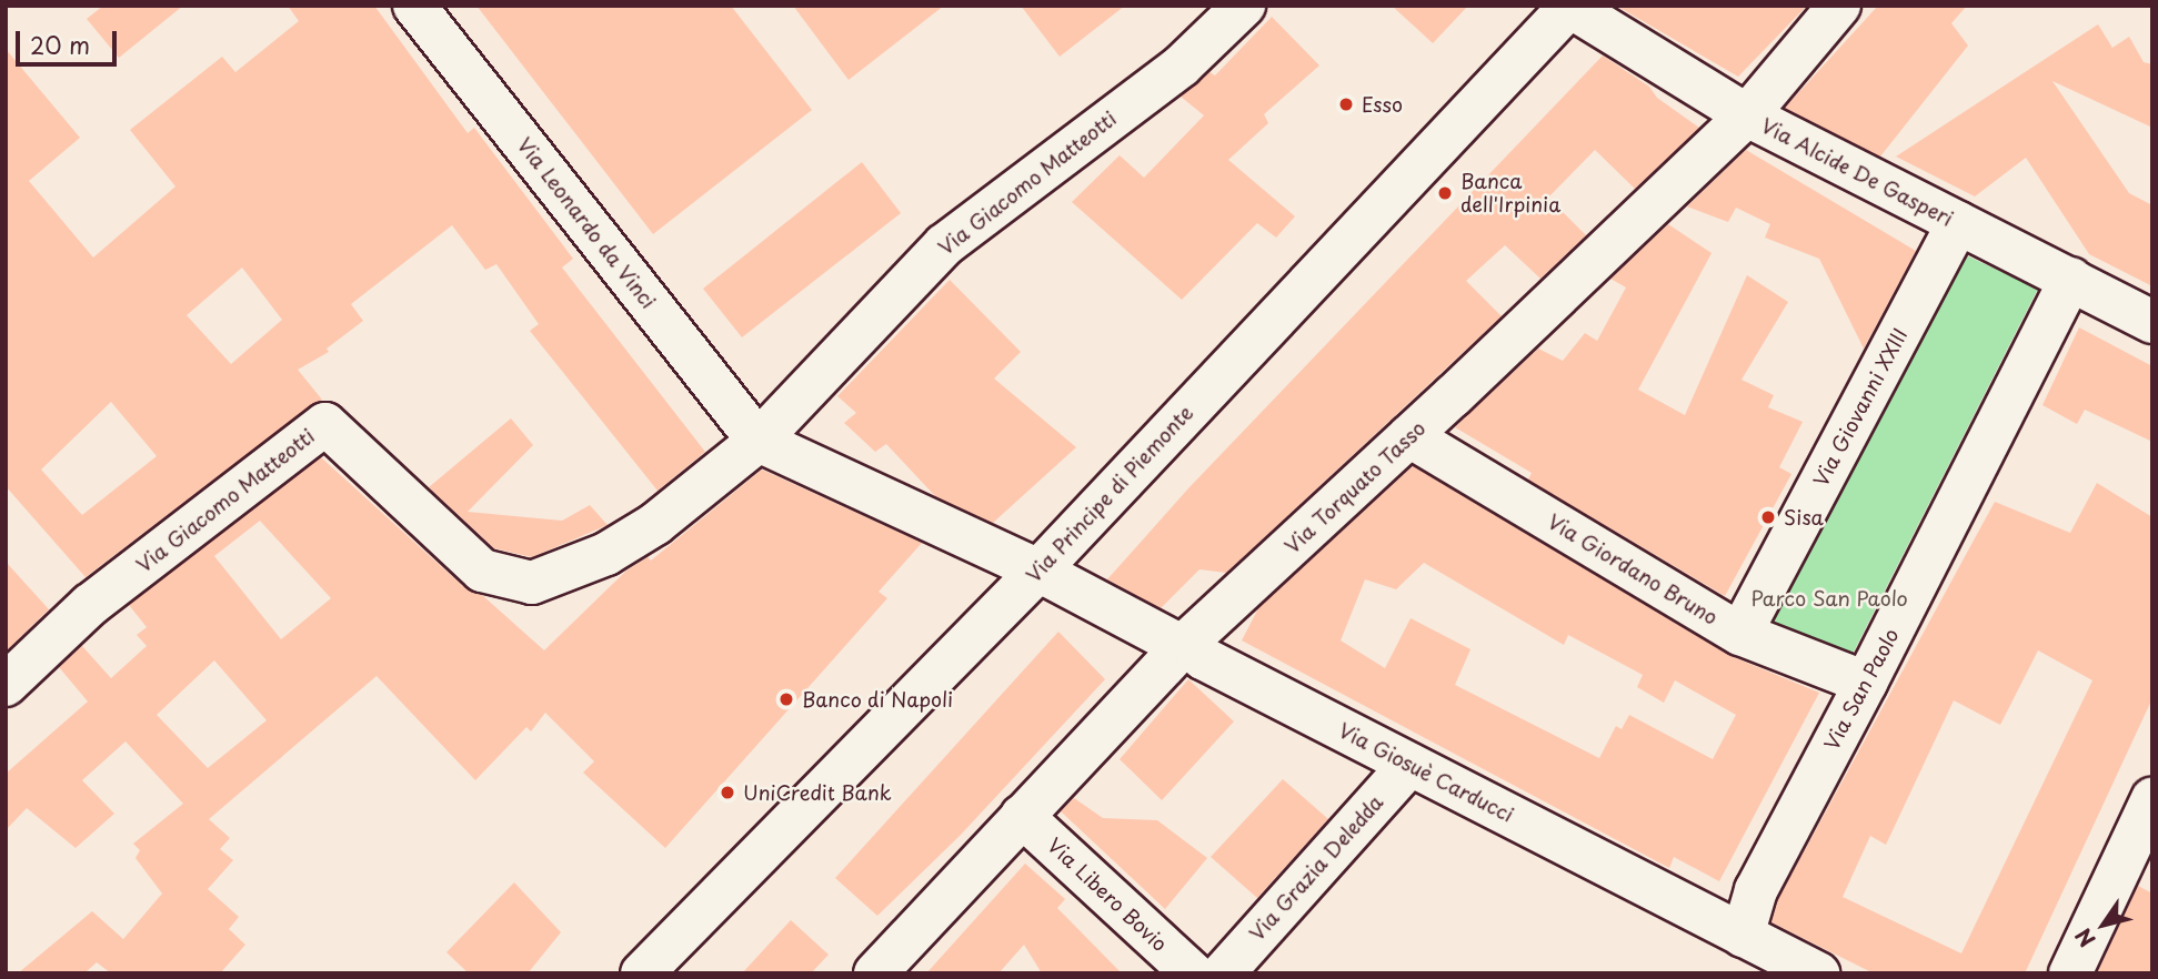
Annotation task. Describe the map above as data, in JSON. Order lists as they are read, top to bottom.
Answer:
{
  "streets": {
    "street": [
      "Via Alcide De Gasperi",
      "Via Giacomo Matteotti",
      "Via Leonardo da Vinci",
      "Via Giovanni XXIII",
      "Via Torquato Tasso",
      "Via Principe di Piemonte",
      "Via Giordano Bruno",
      "Via San Paolo",
      "Via Giosuè Carducci",
      "Via Grazia Deledda",
      "Via Libero Bovio"
    ]
  },
  "crossings": [
    ["Via Alcide De Gasperi", "Via Giovanni XXIII"],
    ["Via Alcide De Gasperi", "Via Torquato Tasso"],
    ["Via Alcide De Gasperi", "Via Principe di Piemonte"],
    ["Via Alcide De Gasperi", "Via San Paolo"],
    ["Via Giacomo Matteotti", "Via Leonardo da Vinci"],
    ["Via Giovanni XXIII", "Via Giordano Bruno"],
    ["Via Torquato Tasso", "Via Giordano Bruno"],
    ["Via Torquato Tasso", "Via Giosuè Carducci"],
    ["Via Torquato Tasso", "Via Libero Bovio"],
    ["Via Principe di Piemonte", "Via Giosuè Carducci"],
    ["Via Giordano Bruno", "Via San Paolo"],
    ["Via San Paolo", "Via Giosuè Carducci"],
    ["Via Giosuè Carducci", "Via Grazia Deledda"]
  ],
  "parks": ["Parco San Paolo"],
  "places": [
    "Esso",
    "Banca dell'Irpinia",
    "Sisa",
    "Banco di Napoli",
    "UniCredit Bank"
  ],
  "scale_bar": "20 m",
  "north": "bottom left"
}
